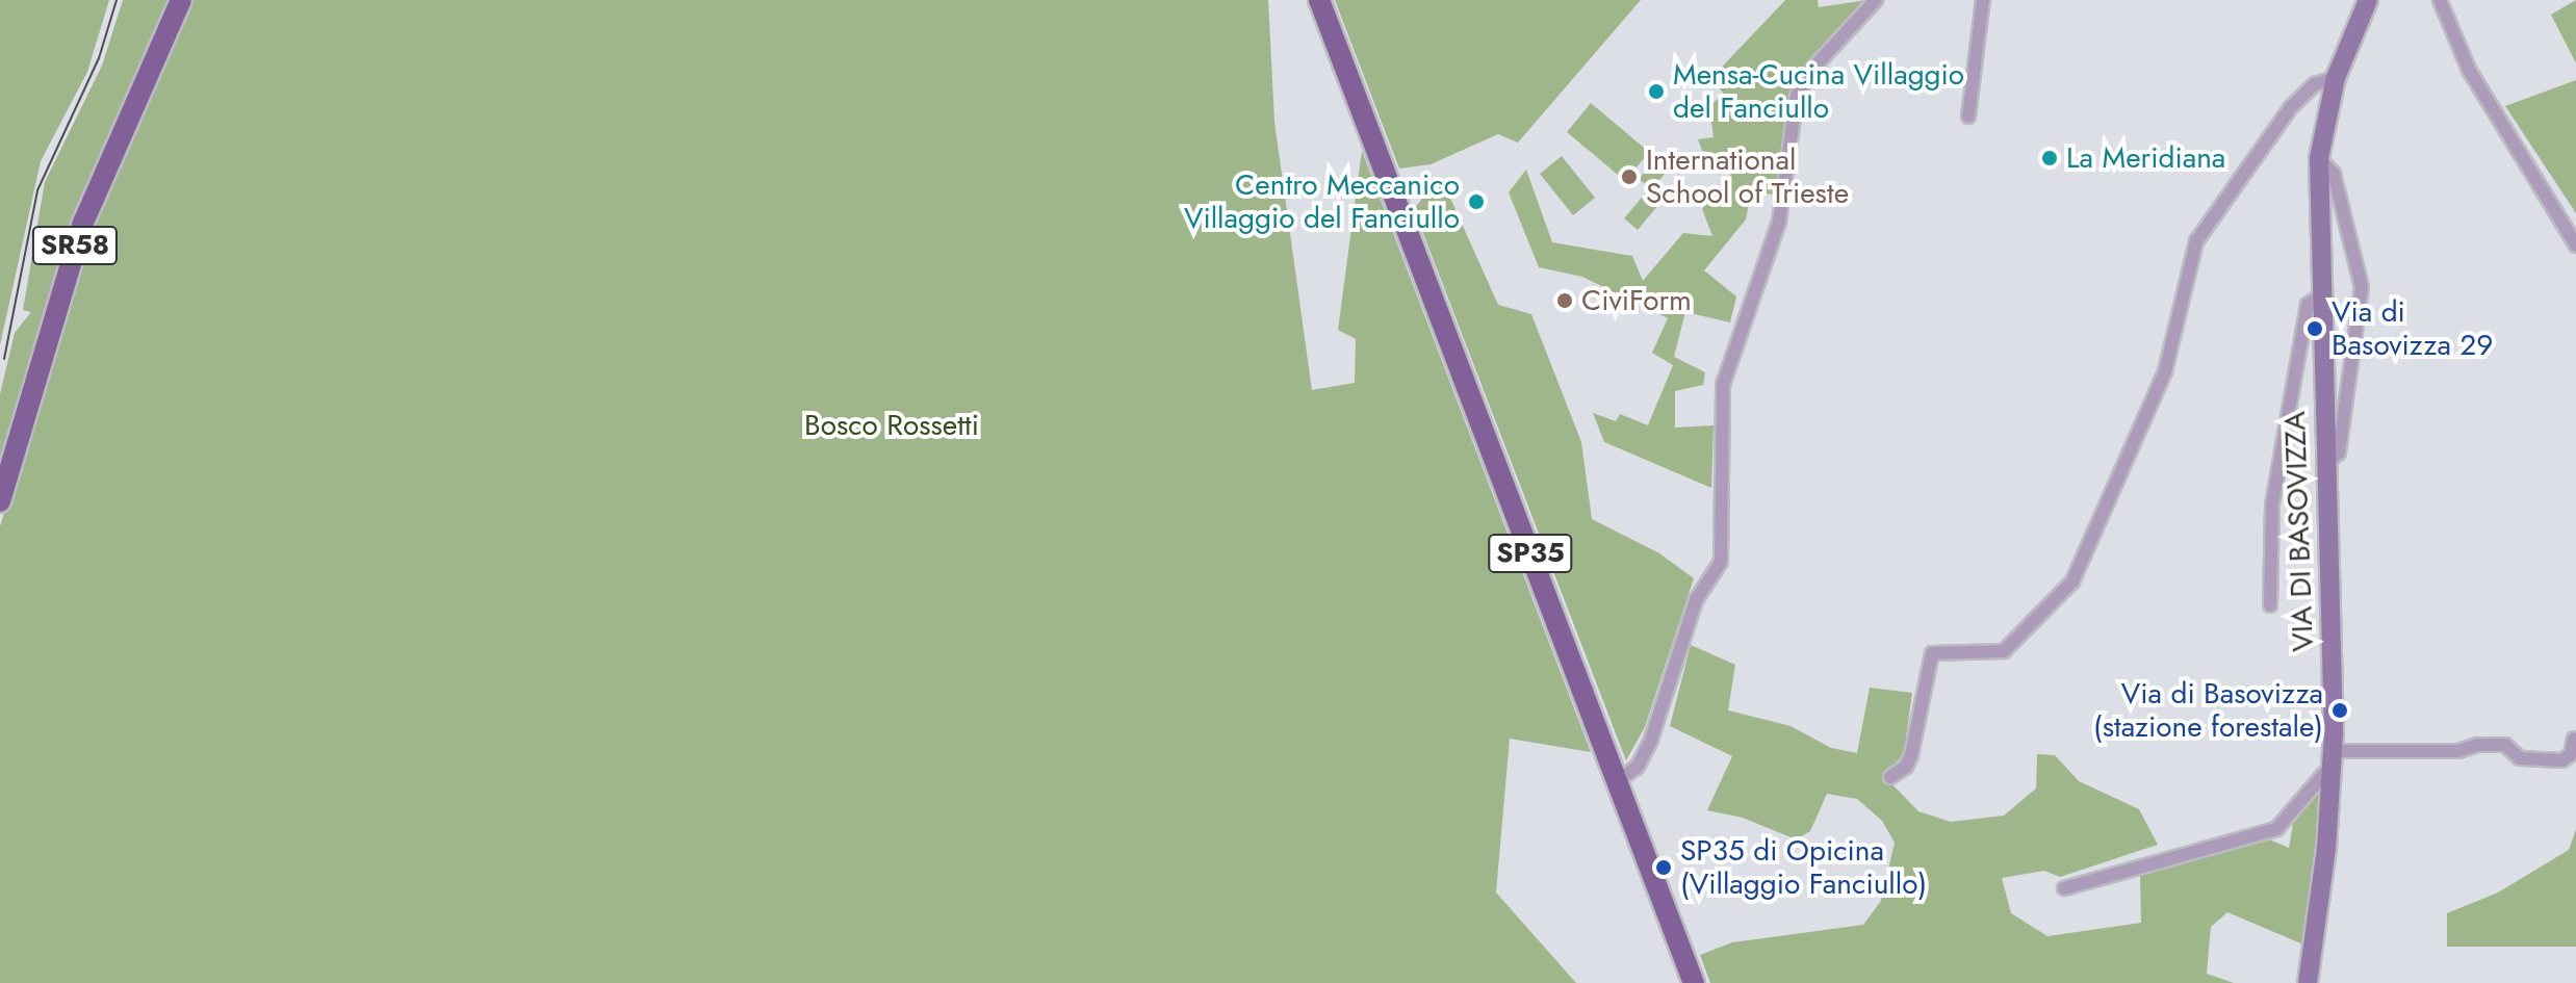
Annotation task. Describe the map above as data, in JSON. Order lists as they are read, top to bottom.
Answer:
{
  "streets": {
    "main road": ["SR58", "VIA DI BASOVIZZA", "SP35"]
  },
  "parks": ["Bosco Rossetti"],
  "places": [
    "Mensa-Cucina Villaggio del Fanciullo",
    "La Meridiana",
    "International School of Trieste",
    "Centro Meccanico Villaggio del Fanciullo",
    "CiviForm",
    "Via di Basovizza 29",
    "Via di Basovizza (stazione forestale)",
    "SP35 di Opicina (Villaggio Fanciullo)"
  ]
}
